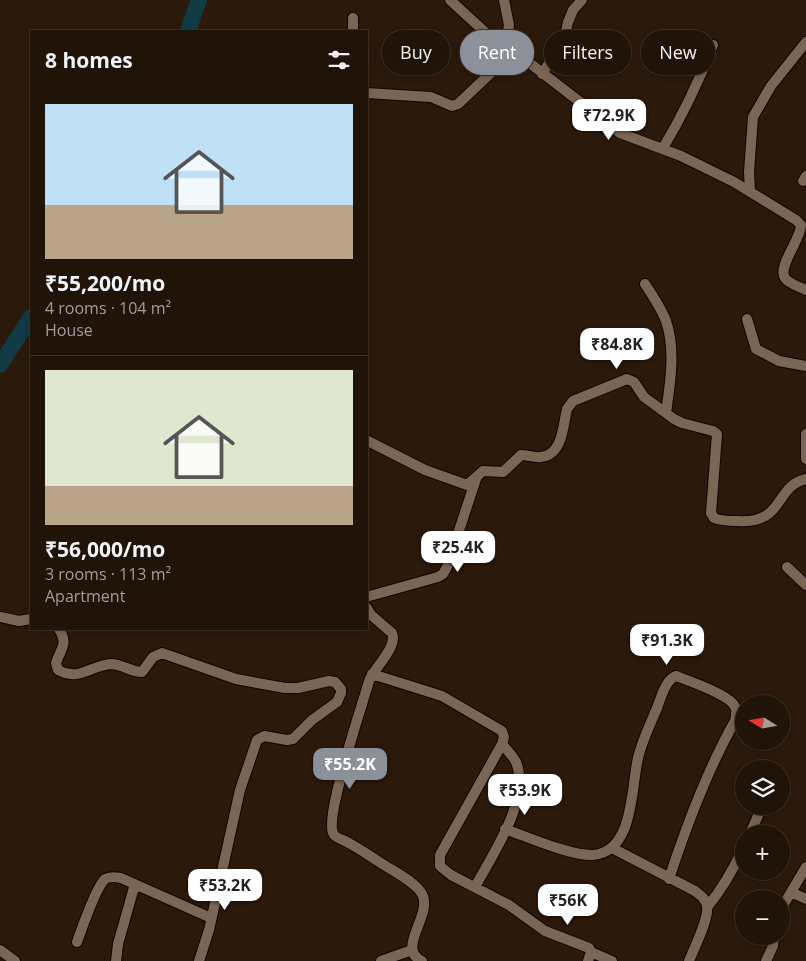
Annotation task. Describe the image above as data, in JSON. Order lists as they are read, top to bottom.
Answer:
{
  "north": "left",
  "page": {
    "chip": [
      "Buy",
      "Rent",
      "Filters",
      "New"
    ],
    "heading": "8 homes",
    "list": [
      {
        "name": "₹55,200/mo",
        "note": "4 rooms · 104 m² · House"
      },
      {
        "name": "₹56,000/mo",
        "note": "3 rooms · 113 m² · Apartment"
      }
    ],
    "price": [
      "₹72.9K",
      "₹84.8K",
      "₹25.4K",
      "₹91.3K",
      "₹55.2K",
      "₹53.9K",
      "₹53.2K",
      "₹56K"
    ],
    "map_buttons": ["+", "−"]
  }
}
